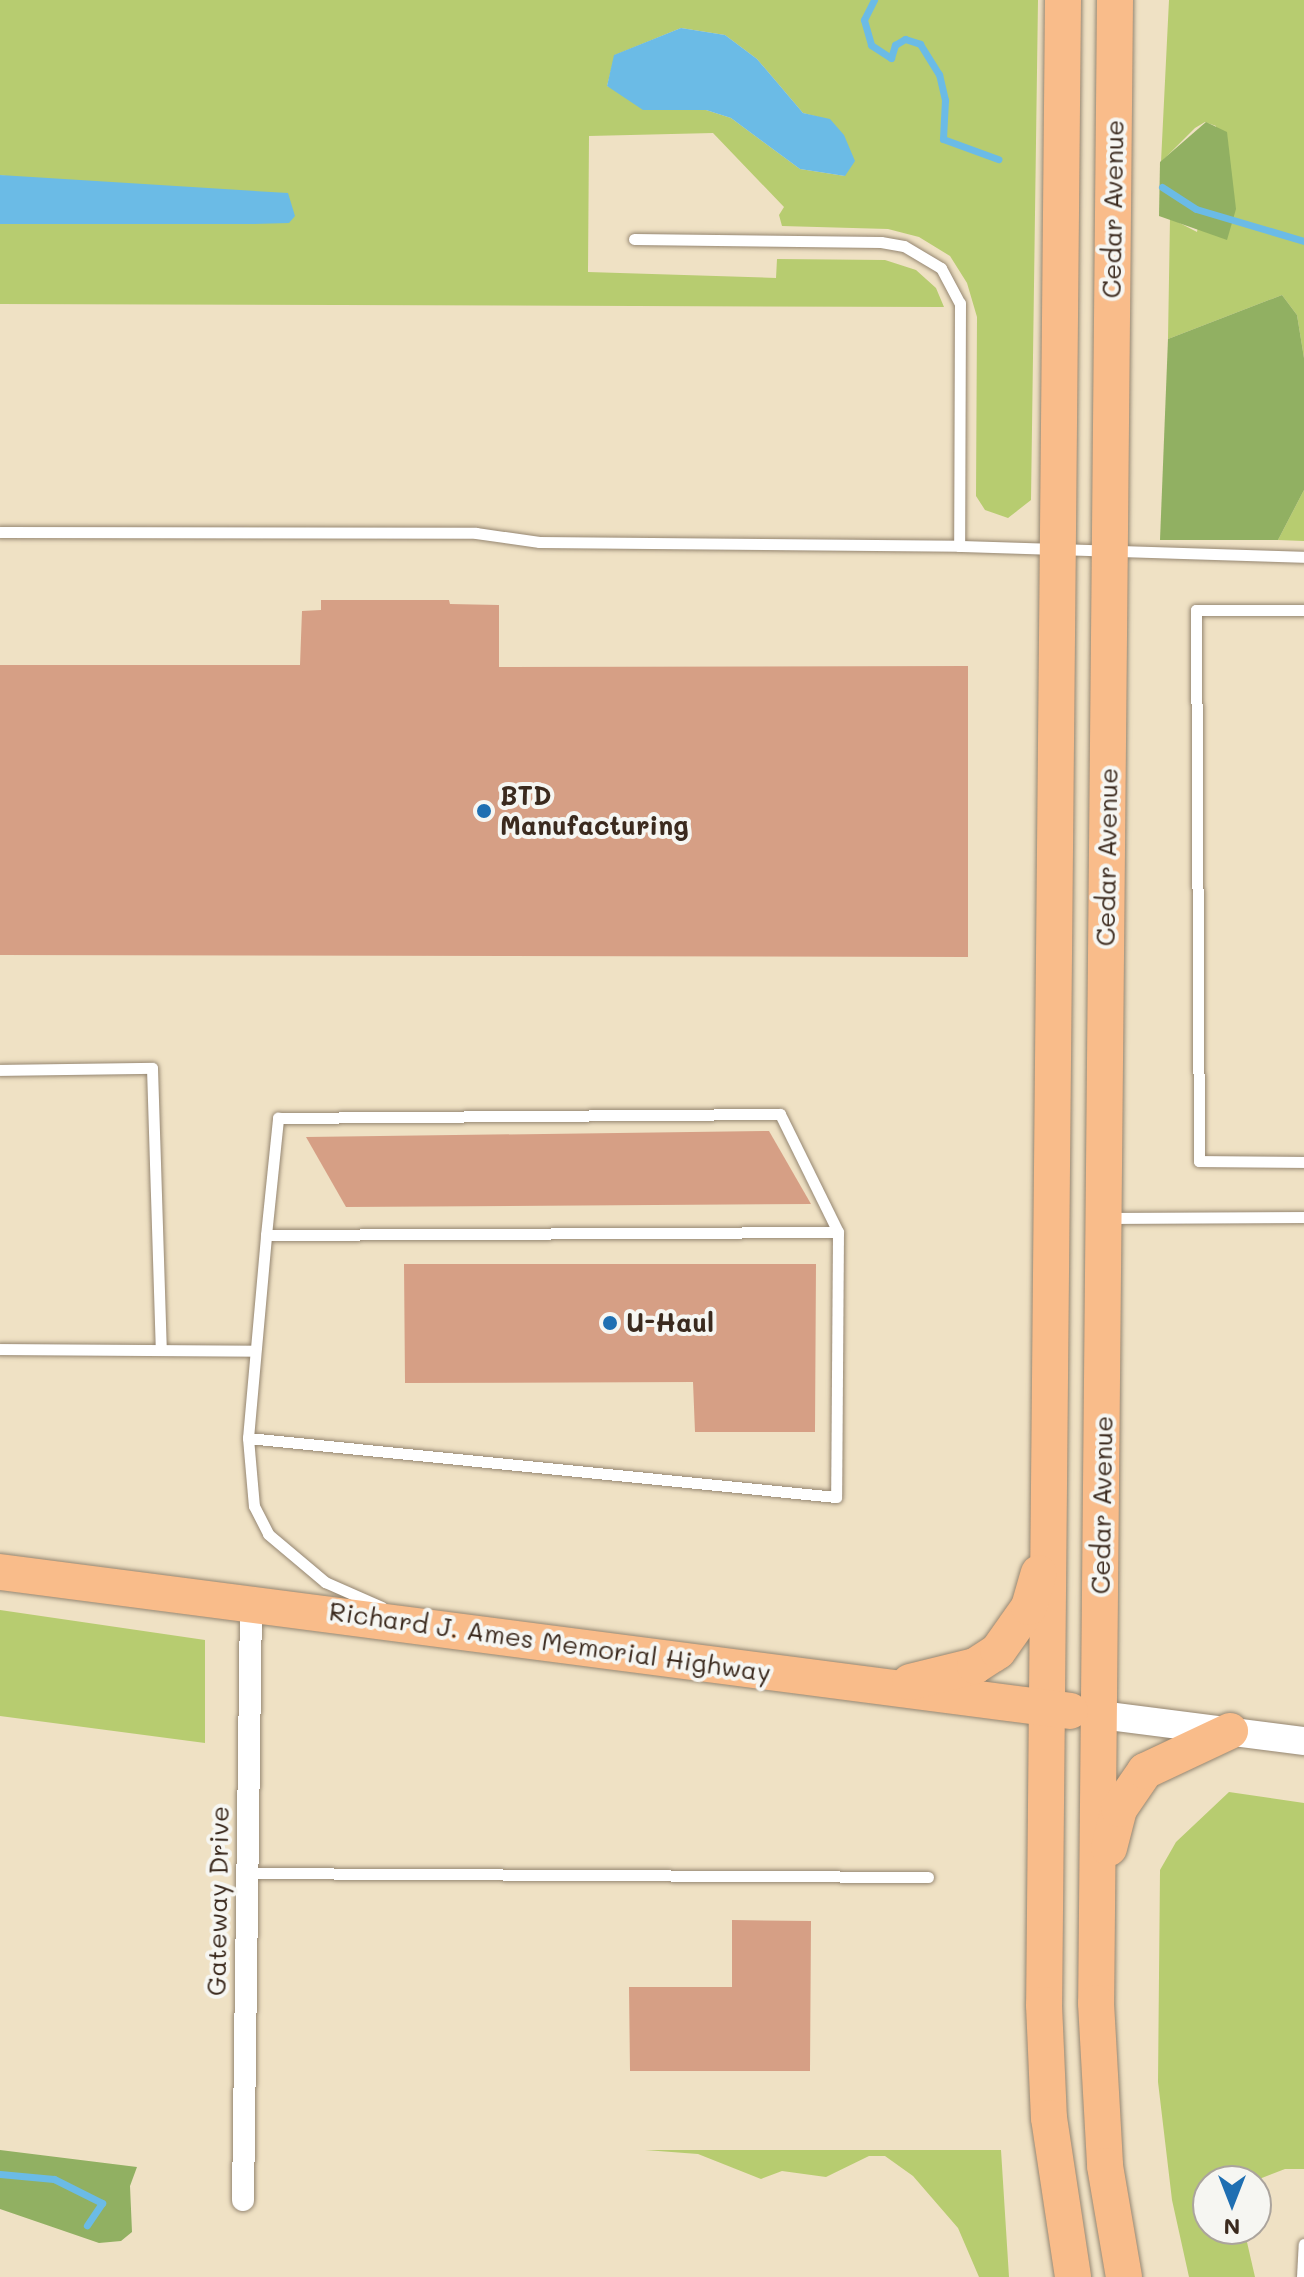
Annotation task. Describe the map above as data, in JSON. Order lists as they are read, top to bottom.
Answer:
{
  "streets": {
    "main road": ["Cedar Avenue", "Richard J. Ames Memorial Highway"],
    "street": ["Gateway Drive"]
  },
  "crossings": [
    ["Cedar Avenue", "Richard J. Ames Memorial Highway"],
    ["Richard J. Ames Memorial Highway", "Gateway Drive"]
  ],
  "places": ["BTD Manufacturing", "U-Haul"],
  "north": "bottom"
}
